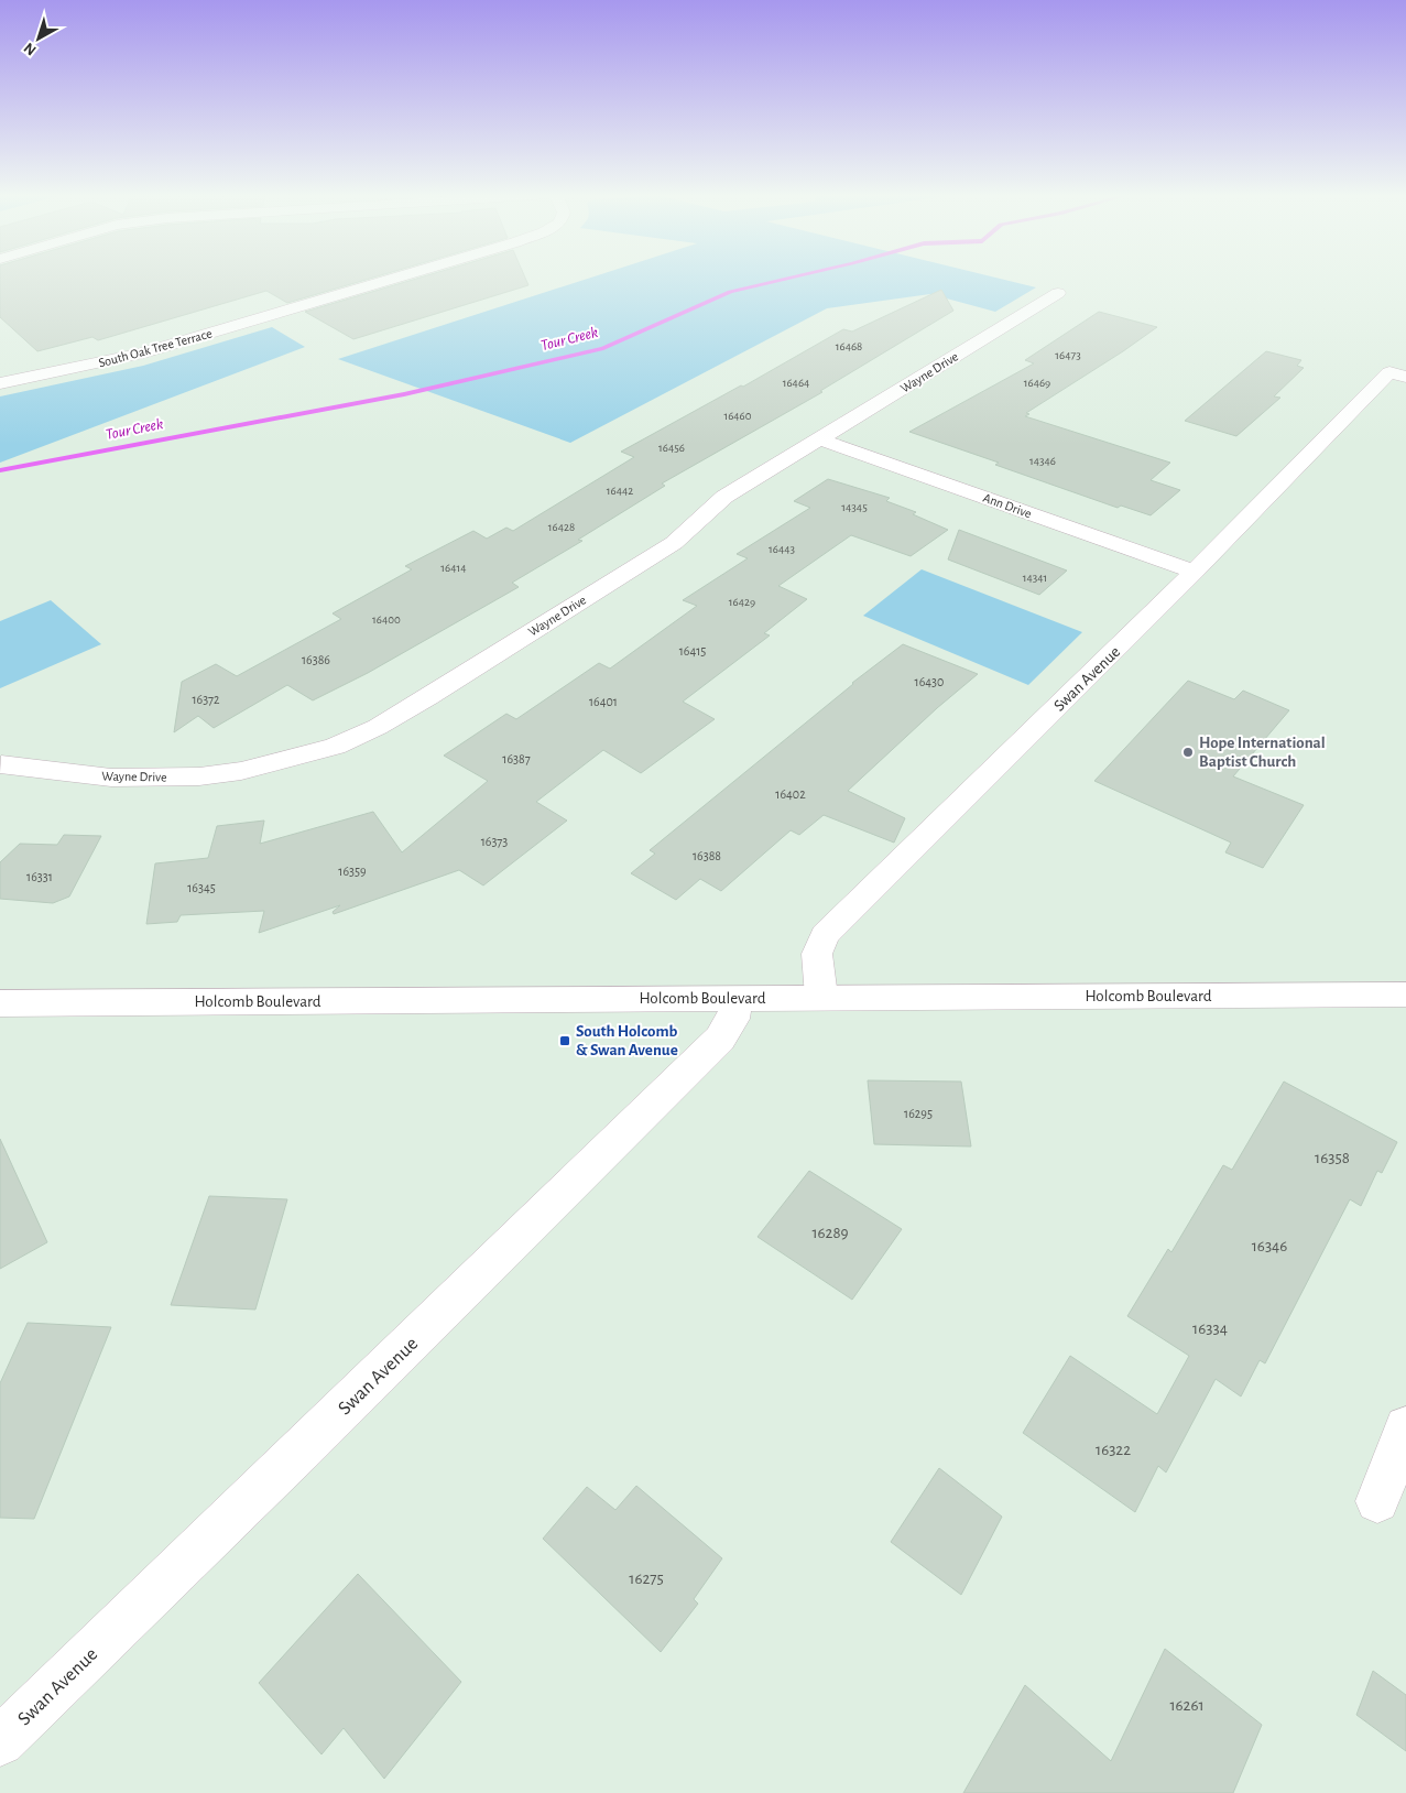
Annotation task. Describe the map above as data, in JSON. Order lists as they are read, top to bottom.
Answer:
{
  "streets": {
    "street": [
      "South Oak Tree Terrace",
      "Wayne Drive",
      "Ann Drive",
      "Swan Avenue",
      "Holcomb Boulevard"
    ]
  },
  "crossings": [
    ["Wayne Drive", "Ann Drive"],
    ["Ann Drive", "Swan Avenue"],
    ["Swan Avenue", "Holcomb Boulevard"]
  ],
  "water": ["Tour Creek"],
  "places": {
    "other": ["Hope International Baptist Church"],
    "transit": ["South Holcomb & Swan Avenue"]
  },
  "house_numbers": [
    "16468",
    "16473",
    "16464",
    "16469",
    "16460",
    "16456",
    "14346",
    "16442",
    "14345",
    "16428",
    "16443",
    "16414",
    "14341",
    "16429",
    "16400",
    "16415",
    "16386",
    "16430",
    "16372",
    "16401",
    "16387",
    "16402",
    "16373",
    "16388",
    "16359",
    "16331",
    "16345",
    "16295",
    "16358",
    "16289",
    "16346",
    "16334",
    "16322",
    "16275",
    "16261"
  ],
  "north": "bottom left"
}
